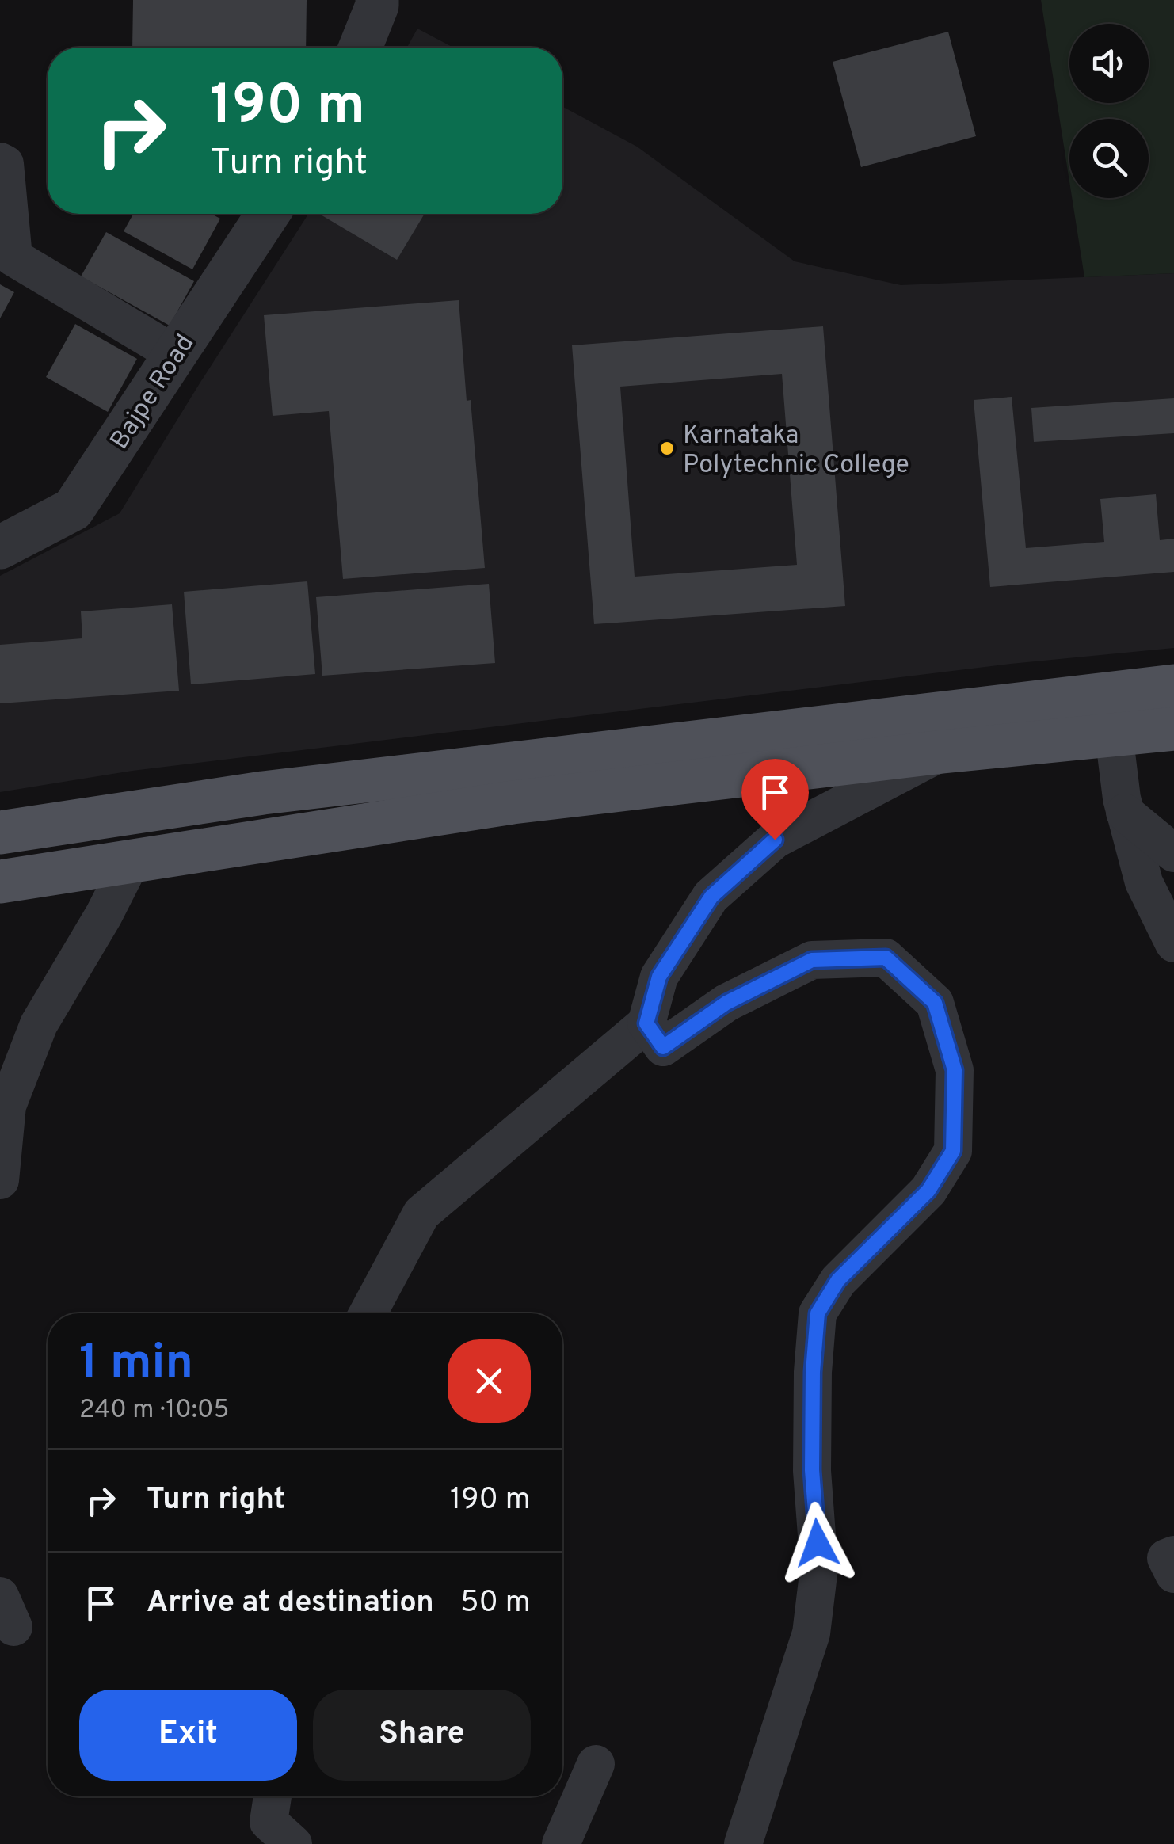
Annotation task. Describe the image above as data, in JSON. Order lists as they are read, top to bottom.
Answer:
{
  "streets": {
    "street": ["Bajpe Road"]
  },
  "places": ["Karnataka Polytechnic College"],
  "page": {
    "turn": ["190 m", "Turn right"],
    "heading": ["1 min", "240 m · 10:05"],
    "list": [
      {
        "name": "Turn right",
        "value": "190 m"
      },
      {
        "name": "Arrive at destination",
        "value": "50 m"
      }
    ],
    "buttons": ["Exit", "Share"]
  }
}
